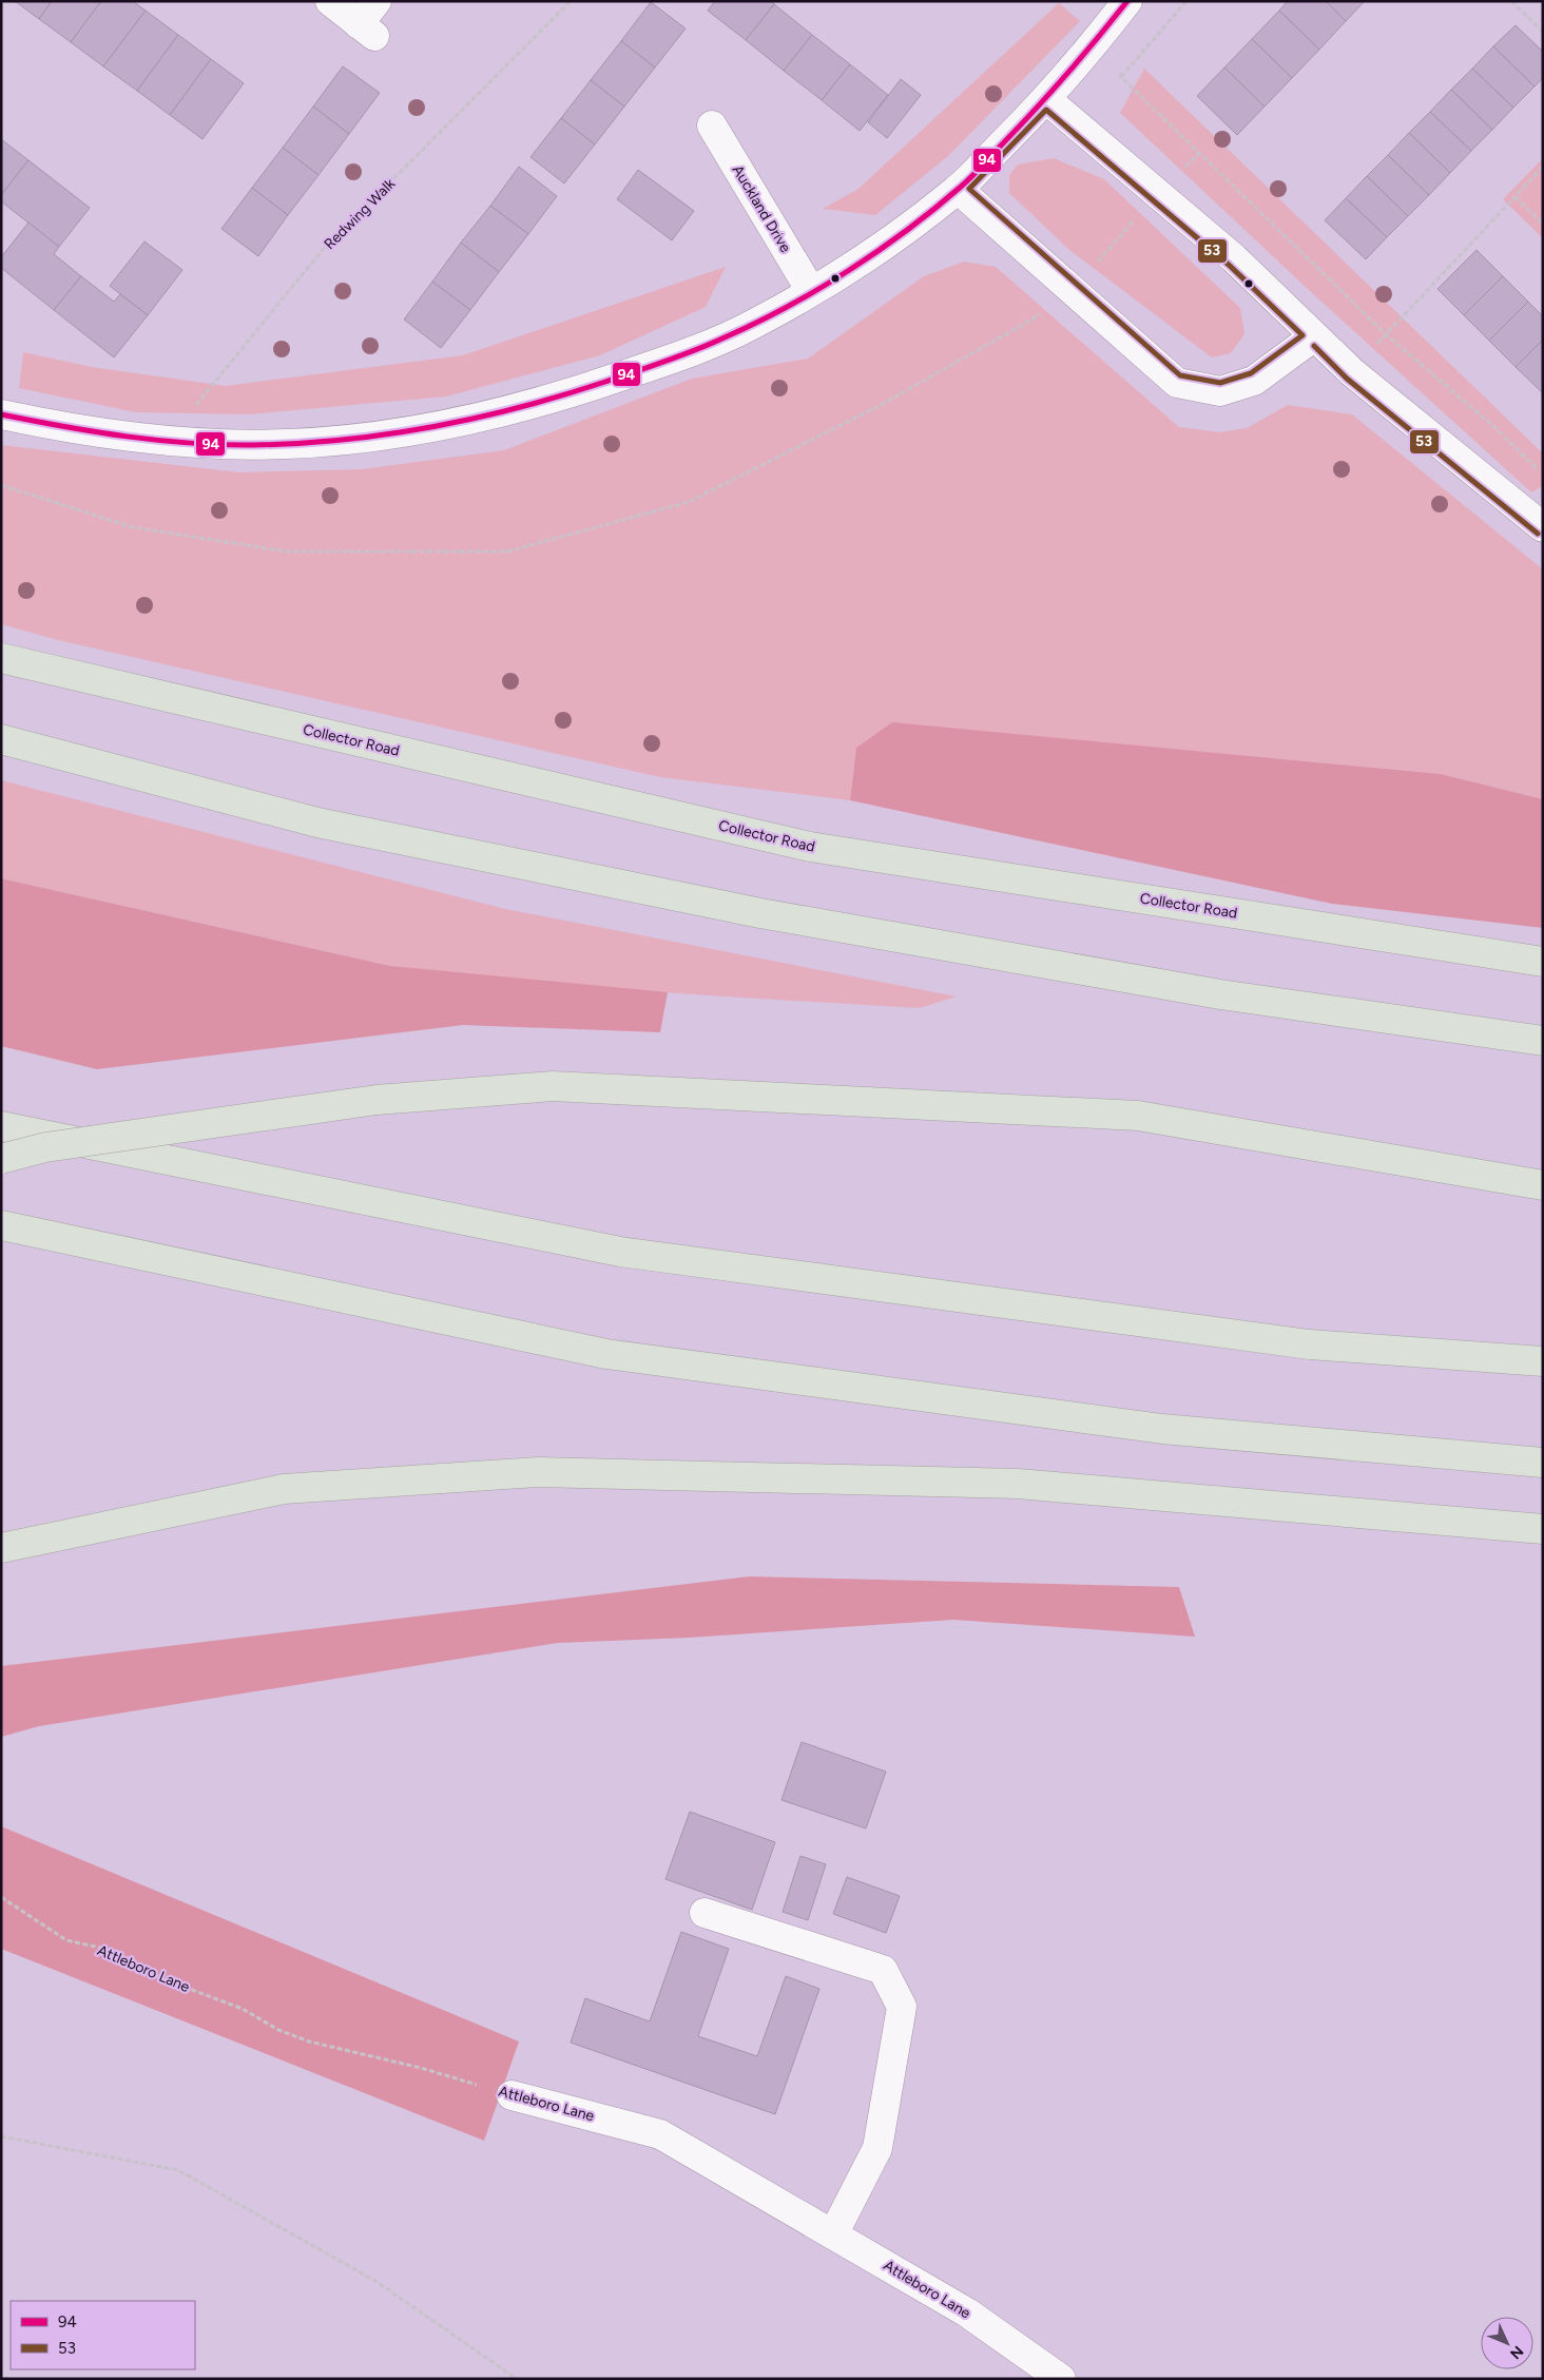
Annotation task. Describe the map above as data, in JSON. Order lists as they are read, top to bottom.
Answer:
{
  "streets": {
    "highway": ["Collector Road"],
    "street": ["Auckland Drive", "Attleboro Lane"],
    "path": ["Redwing Walk"]
  },
  "lines": ["transit line 94", "transit line 53"],
  "legend": ["94", "53"],
  "north": "bottom right"
}
